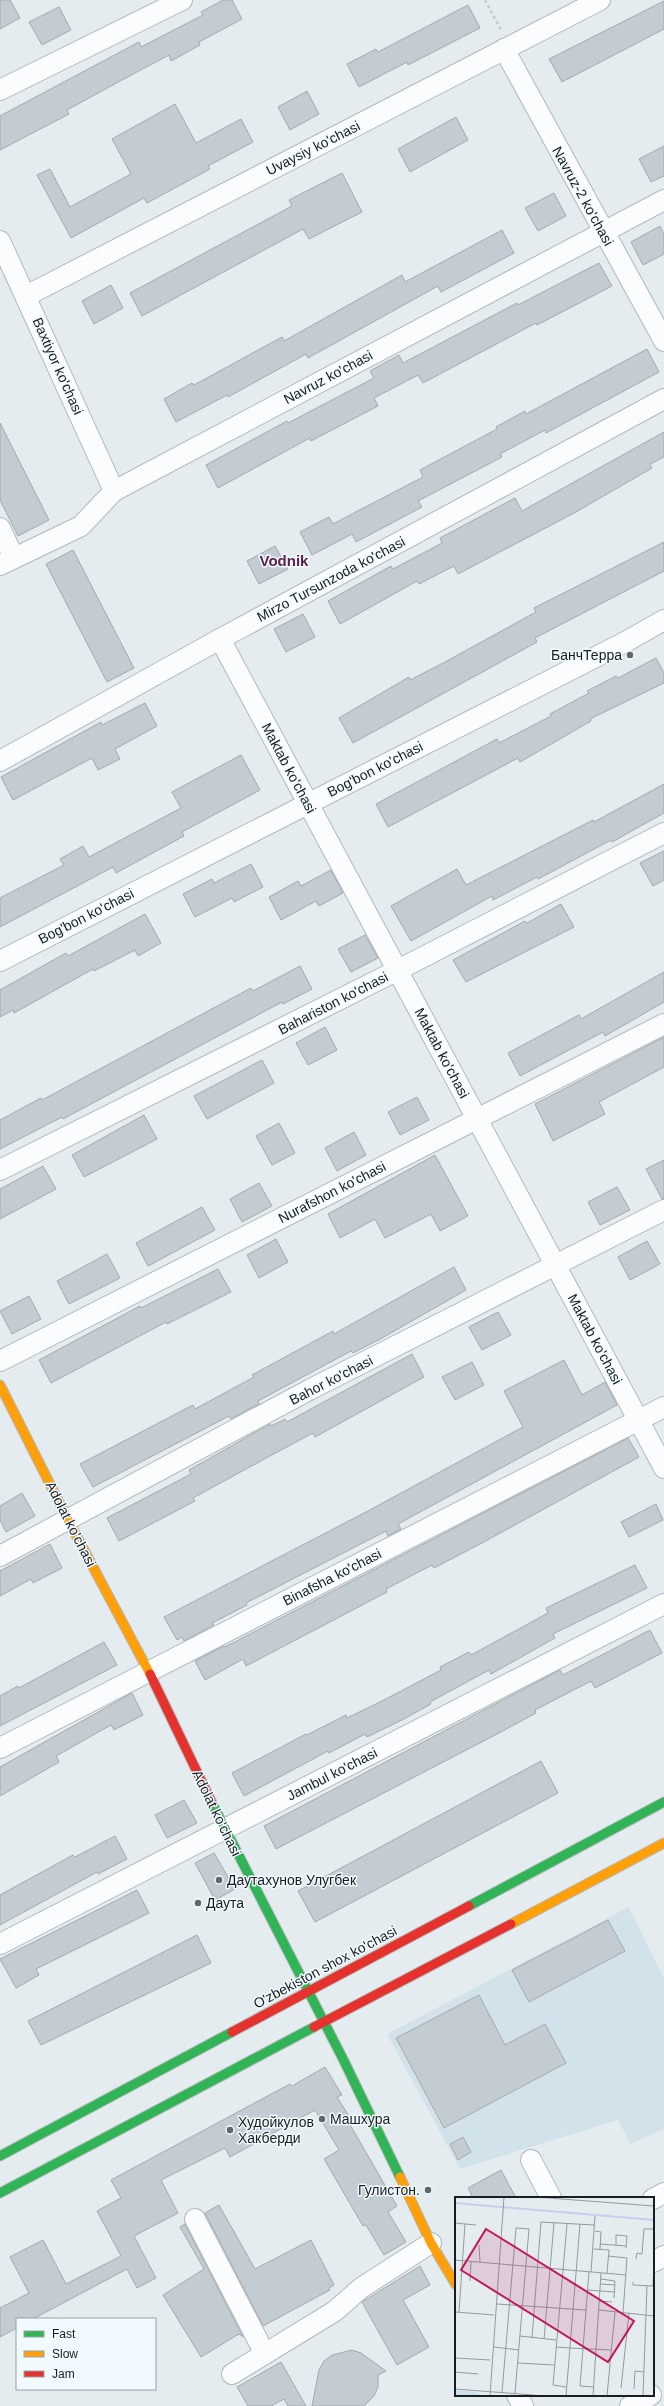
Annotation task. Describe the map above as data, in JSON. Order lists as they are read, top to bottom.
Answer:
{
  "streets": {
    "main road": ["Adolat ko'chasi", "O'zbekiston shox ko'chasi"],
    "street": [
      "Uvaysiy ko'chasi",
      "Navruz-2 ko'chasi",
      "Baxtiyor ko'chasi",
      "Navruz ko'chasi",
      "Mirzo Tursunzoda ko'chasi",
      "Maktab ko'chasi",
      "Bog'bon ko'chasi",
      "Bahariston ko'chasi",
      "Nurafshon ko'chasi",
      "Bahor ko'chasi",
      "Binafsha ko'chasi",
      "Jambul ko'chasi"
    ]
  },
  "crossings": [
    ["Uvaysiy ko'chasi", "Navruz-2 ko'chasi"],
    ["Uvaysiy ko'chasi", "Baxtiyor ko'chasi"],
    ["Navruz-2 ko'chasi", "Navruz ko'chasi"],
    ["Baxtiyor ko'chasi", "Navruz ko'chasi"],
    ["Mirzo Tursunzoda ko'chasi", "Maktab ko'chasi"],
    ["Maktab ko'chasi", "Bog'bon ko'chasi"],
    ["Maktab ko'chasi", "Bahariston ko'chasi"],
    ["Maktab ko'chasi", "Nurafshon ko'chasi"],
    ["Maktab ko'chasi", "Bahor ko'chasi"],
    ["Maktab ko'chasi", "Binafsha ko'chasi"],
    ["Bahor ko'chasi", "Adolat ko'chasi"],
    ["Adolat ko'chasi", "Binafsha ko'chasi"],
    ["Adolat ko'chasi", "Jambul ko'chasi"],
    ["Adolat ko'chasi", "O'zbekiston shox ko'chasi"]
  ],
  "districts": ["Vodnik"],
  "places": [
    "БанчТерра",
    "Даутахунов Улугбек",
    "Даута",
    "Машхура",
    "Худойкулов Хакберди",
    "Гулистон."
  ],
  "legend": ["Fast", "Slow", "Jam"]
}
